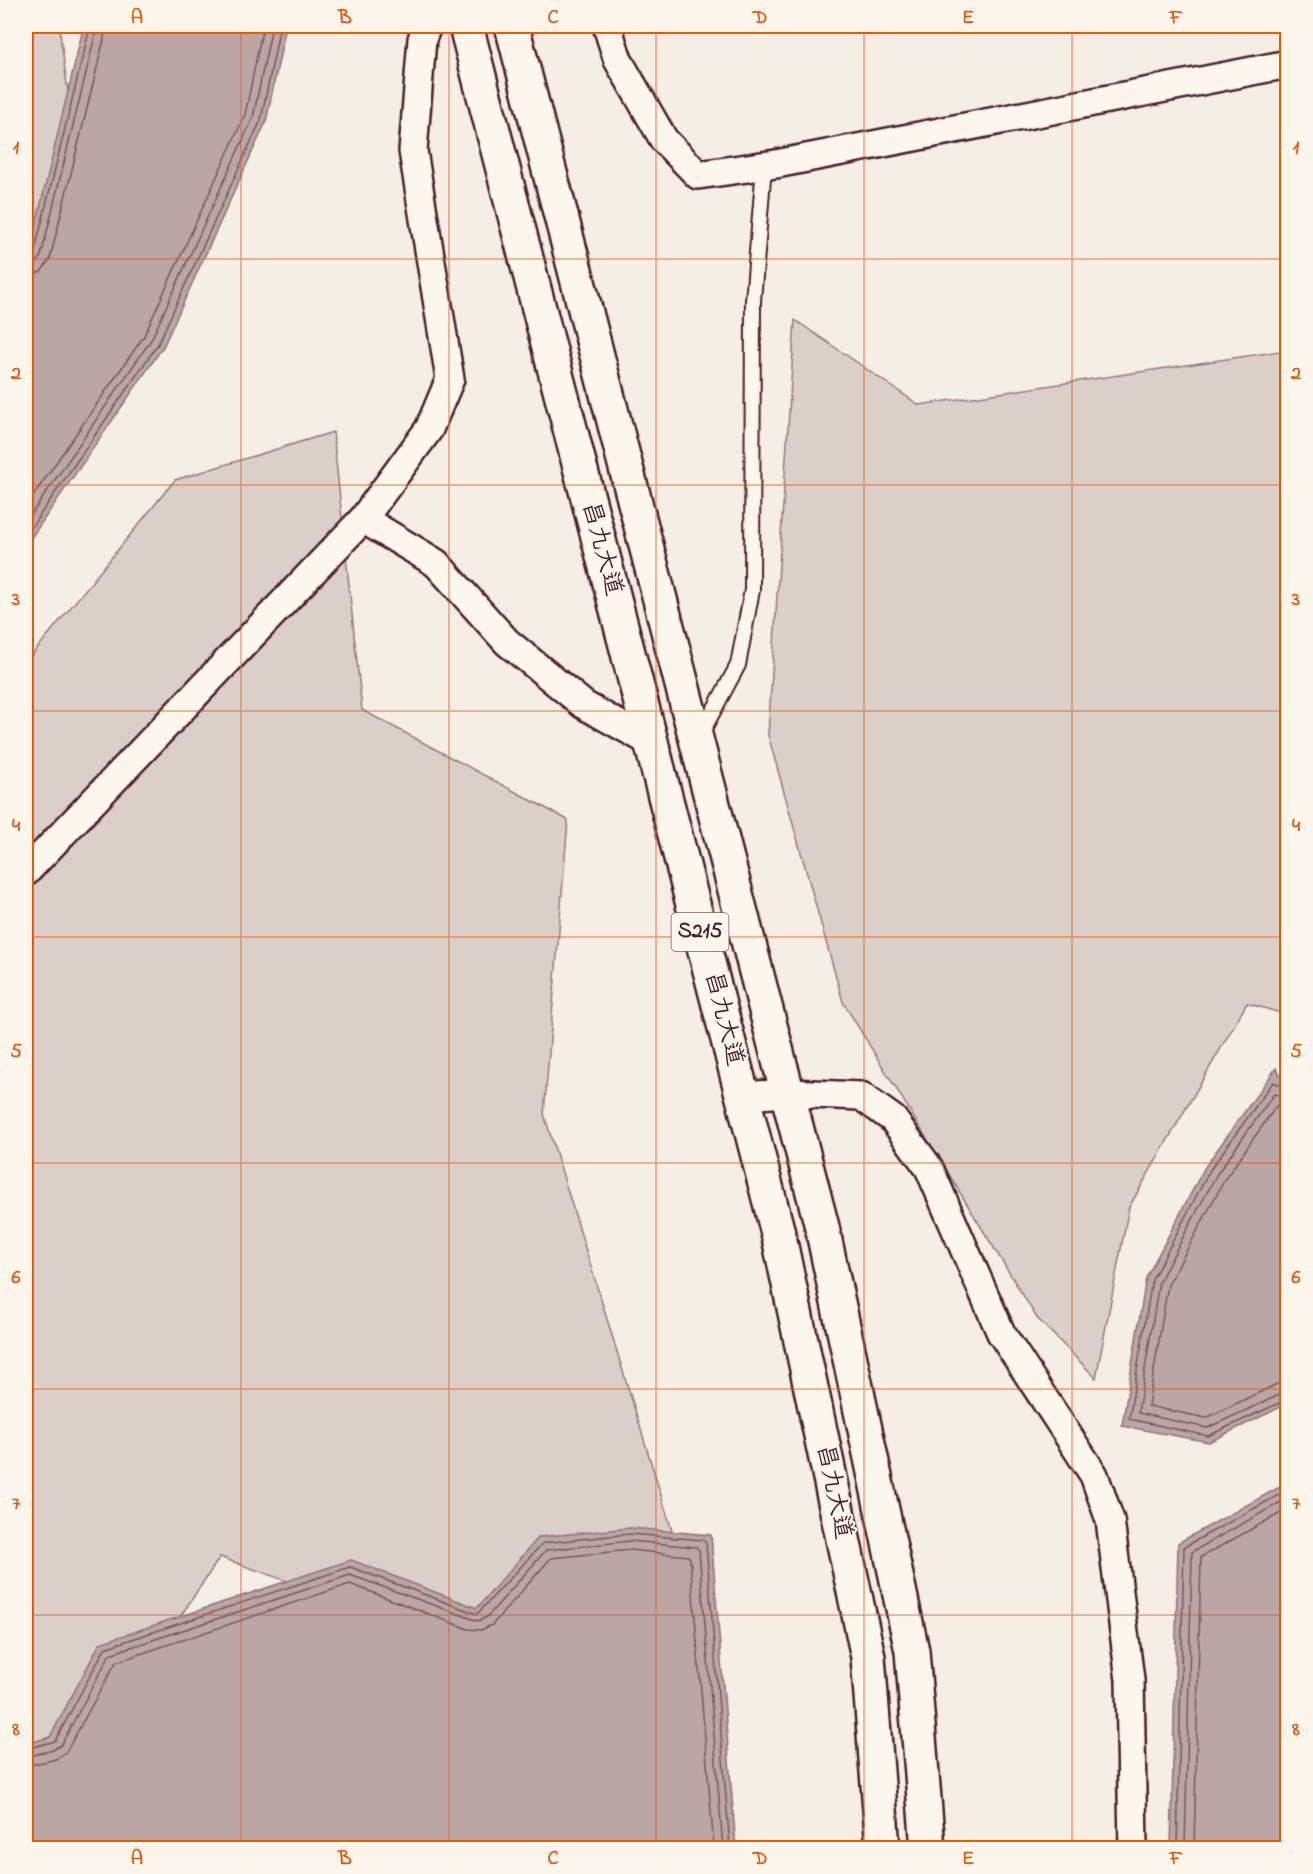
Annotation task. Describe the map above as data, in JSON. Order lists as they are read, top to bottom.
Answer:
{
  "streets": {
    "highway": ["昌九大道", "S215"]
  },
  "grid": {
    "columns": [
      "A",
      "B",
      "C",
      "D",
      "E",
      "F"
    ],
    "rows": [
      "1",
      "2",
      "3",
      "4",
      "5",
      "6",
      "7",
      "8"
    ]
  }
}
